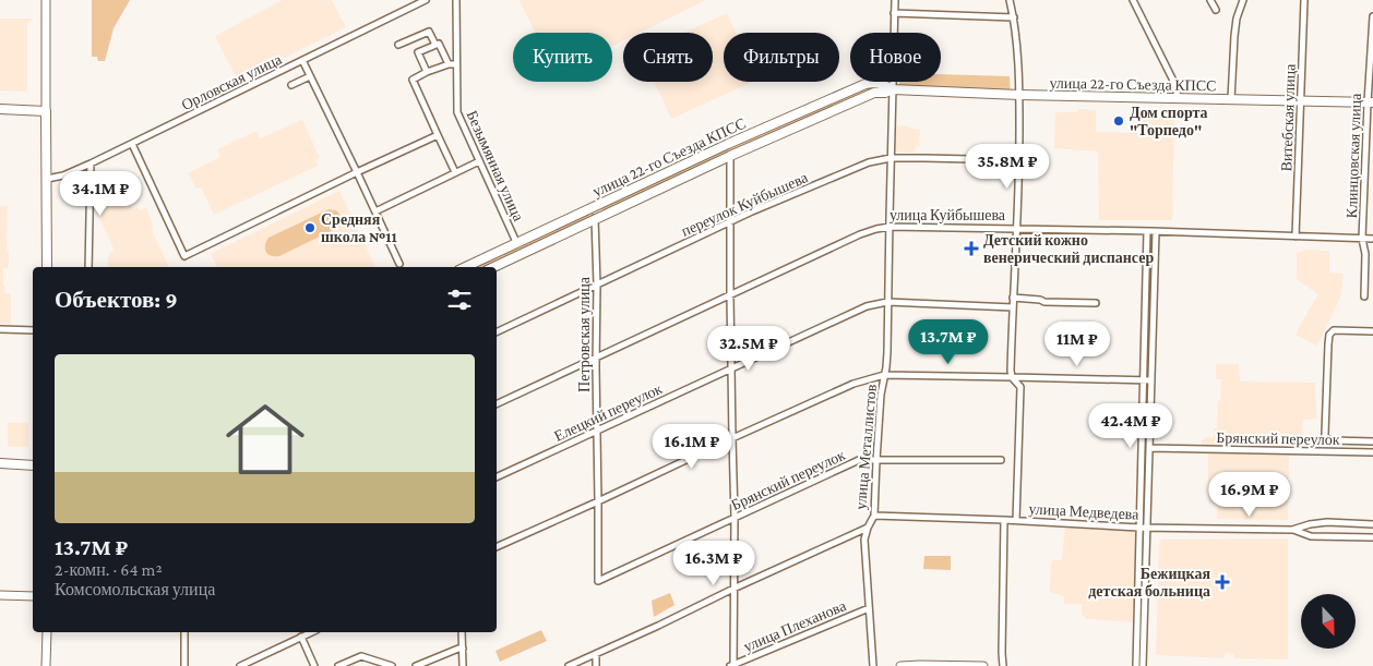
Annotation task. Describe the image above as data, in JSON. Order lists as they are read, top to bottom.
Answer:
{
  "streets": {
    "main road": ["улица 22-го Съезда КПСС"],
    "street": [
      "Орловская улица",
      "Витебская улица",
      "Клинцовская улица",
      "Безымянная улица",
      "переулок Куйбышева",
      "улица Куйбышева",
      "Петровская улица",
      "Елецкий переулок",
      "Брянский переулок",
      "улица Металлистов",
      "улица Медведева",
      "улица Плеханова"
    ]
  },
  "crossings": [
    ["улица 22-го Съезда КПСС", "Витебская улица"],
    ["улица 22-го Съезда КПСС", "Клинцовская улица"],
    ["улица 22-го Съезда КПСС", "Безымянная улица"],
    ["улица 22-го Съезда КПСС", "Петровская улица"],
    ["улица 22-го Съезда КПСС", "улица Металлистов"],
    ["Витебская улица", "улица Куйбышева"],
    ["Клинцовская улица", "улица Куйбышева"],
    ["переулок Куйбышева", "Петровская улица"],
    ["переулок Куйбышева", "улица Металлистов"],
    ["улица Куйбышева", "Петровская улица"],
    ["улица Куйбышева", "улица Металлистов"],
    ["Петровская улица", "Елецкий переулок"],
    ["Петровская улица", "Брянский переулок"],
    ["Елецкий переулок", "улица Металлистов"],
    ["Брянский переулок", "улица Металлистов"],
    ["улица Металлистов", "улица Медведева"],
    ["улица Металлистов", "улица Плеханова"]
  ],
  "places": {
    "other": ["Дом спорта \"Торпедо\"", "Средняя школа №11"],
    "health": ["Детский кожно венерический диспансер", "Бежицкая детская больница"]
  },
  "north": "bottom",
  "page": {
    "chip": [
      "Купить",
      "Снять",
      "Фильтры",
      "Новое"
    ],
    "price": [
      "35.8M ₽",
      "34.1M ₽",
      "13.7M ₽",
      "11M ₽",
      "32.5M ₽",
      "42.4M ₽",
      "16.1M ₽",
      "16.9M ₽",
      "16.3M ₽"
    ],
    "heading": "Объектов: 9",
    "list": [
      {
        "name": "13.7M ₽",
        "note": "2-комн. · 64 m² · Комсомольская улица"
      }
    ]
  }
}
